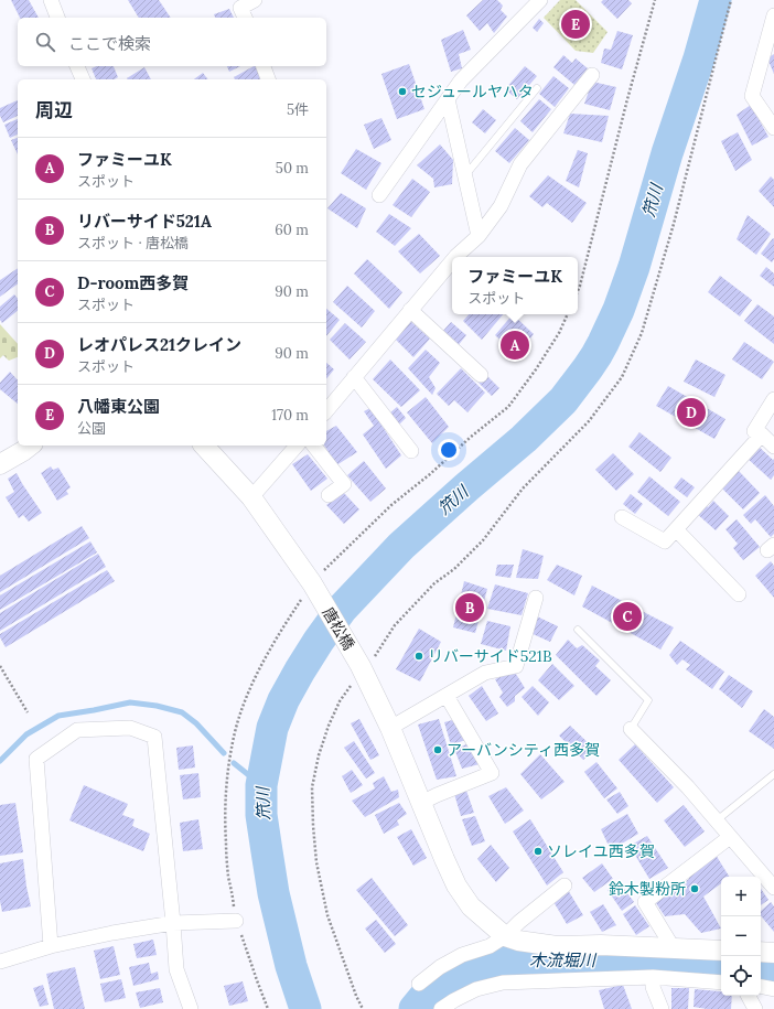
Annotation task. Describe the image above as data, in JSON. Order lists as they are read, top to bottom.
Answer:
{
  "streets": {
    "street": ["唐松橋"]
  },
  "water": ["笊川", "木流堀川"],
  "places": [
    "セジュールヤハタ",
    "リバーサイド521B",
    "アーバンシティ西多賀",
    "ソレイユ西多賀",
    "鈴木製粉所"
  ],
  "page": {
    "pins": [
      "E",
      "A",
      "D",
      "B",
      "C"
    ],
    "search": "ここで検索",
    "heading": ["周辺", "5件"],
    "list": [
      {
        "mark": "A",
        "name": "ファミーユK",
        "note": "スポット",
        "value": "50 m"
      },
      {
        "mark": "B",
        "name": "リバーサイド521A",
        "note": "スポット · 唐松橋",
        "value": "60 m"
      },
      {
        "mark": "C",
        "name": "D-room西多賀",
        "note": "スポット",
        "value": "90 m"
      },
      {
        "mark": "D",
        "name": "レオパレス21クレイン",
        "note": "スポット",
        "value": "90 m"
      },
      {
        "mark": "E",
        "name": "八幡東公園",
        "note": "公園",
        "value": "170 m"
      }
    ],
    "popup": ["ファミーユK", "スポット"],
    "map_buttons": ["+", "−"]
  }
}
